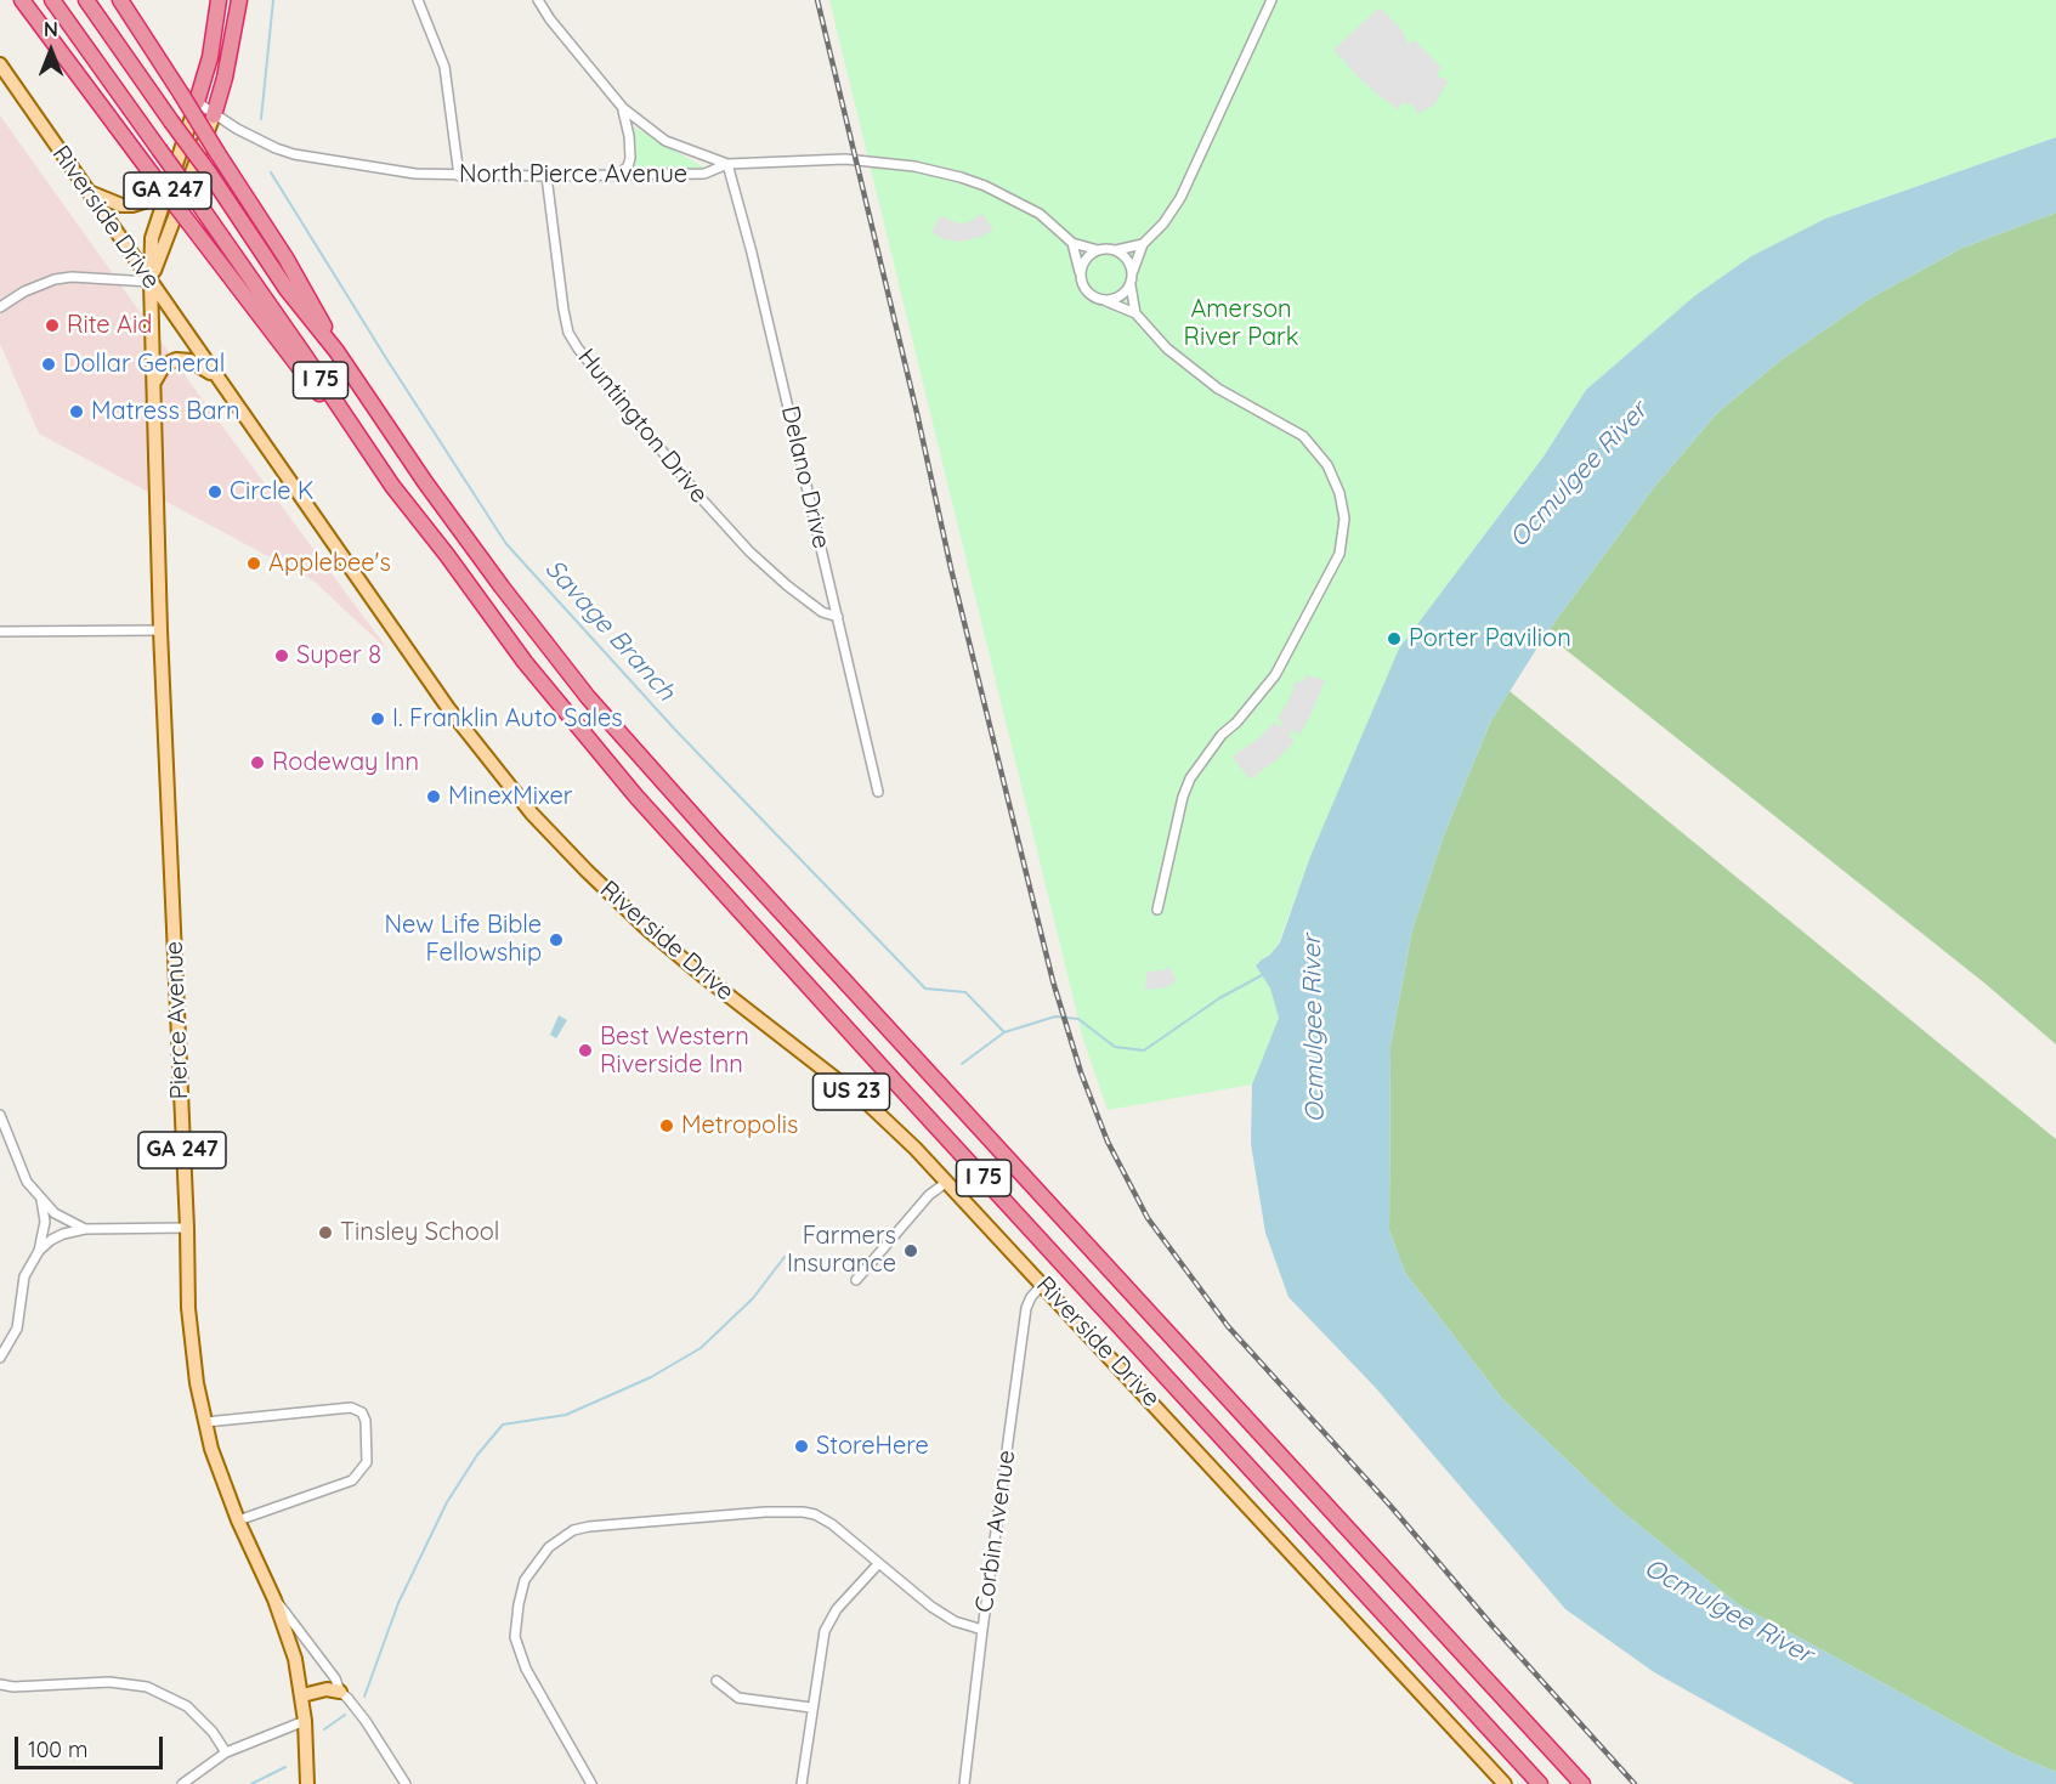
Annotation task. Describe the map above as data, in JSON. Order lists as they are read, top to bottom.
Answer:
{
  "streets": {
    "highway": ["I 75"],
    "main road": [
      "GA 247",
      "Riverside Drive",
      "Pierce Avenue",
      "US 23"
    ],
    "street": [
      "North Pierce Avenue",
      "Huntington Drive",
      "Delano Drive",
      "Corbin Avenue"
    ]
  },
  "crossings": [
    ["North Pierce Avenue", "Huntington Drive"],
    ["North Pierce Avenue", "Delano Drive"],
    ["North Pierce Avenue", "Pierce Avenue"],
    ["Riverside Drive", "Pierce Avenue"],
    ["Riverside Drive", "Corbin Avenue"],
    ["Huntington Drive", "Delano Drive"]
  ],
  "water": ["Ocmulgee River", "Savage Branch"],
  "parks": ["Amerson River Park"],
  "places": [
    "Rite Aid",
    "Dollar General",
    "Matress Barn",
    "Circle K",
    "Applebee's",
    "Porter Pavilion",
    "Super 8",
    "I. Franklin Auto Sales",
    "Rodeway Inn",
    "MinexMixer",
    "New Life Bible Fellowship",
    "Best Western Riverside Inn",
    "Metropolis",
    "Tinsley School",
    "Farmers Insurance",
    "StoreHere"
  ],
  "scale_bar": "100 m",
  "north": "top"
}
